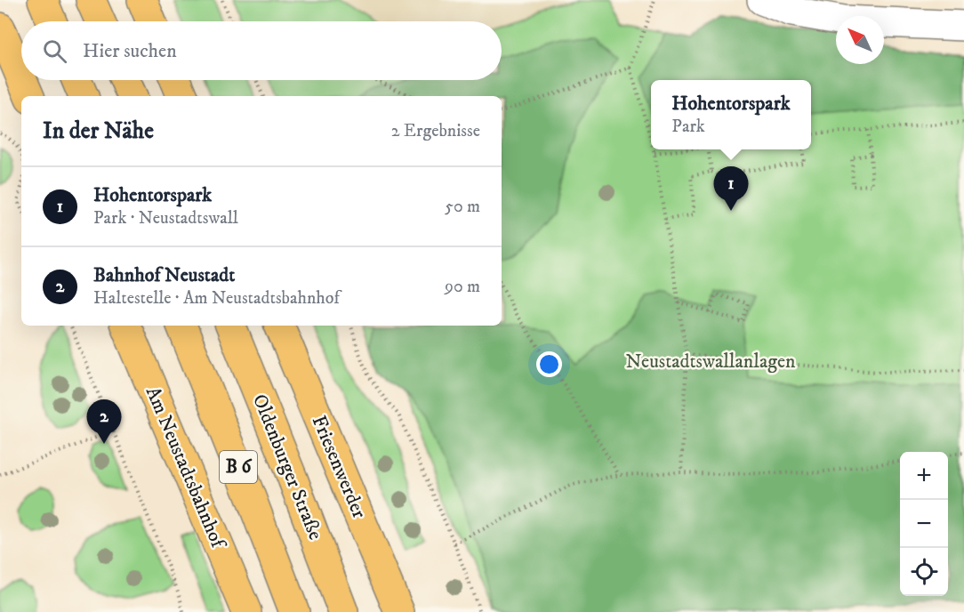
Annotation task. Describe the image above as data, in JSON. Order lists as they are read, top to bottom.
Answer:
{
  "streets": {
    "main road": [
      "Am Neustadtsbahnhof",
      "B 6",
      "Oldenburger Straße",
      "Friesenwerder"
    ]
  },
  "parks": ["Neustadtswallanlagen"],
  "north": "top left",
  "page": {
    "search": "Hier suchen",
    "popup": ["Hohentorspark", "Park"],
    "heading": ["In der Nähe", "2 Ergebnisse"],
    "list": [
      {
        "mark": "1",
        "name": "Hohentorspark",
        "note": "Park · Neustadtswall",
        "value": "50 m"
      },
      {
        "mark": "2",
        "name": "Bahnhof Neustadt",
        "note": "Haltestelle · Am Neustadtsbahnhof",
        "value": "90 m"
      }
    ],
    "pins": ["1", "2"],
    "map_buttons": ["+", "−"]
  }
}
